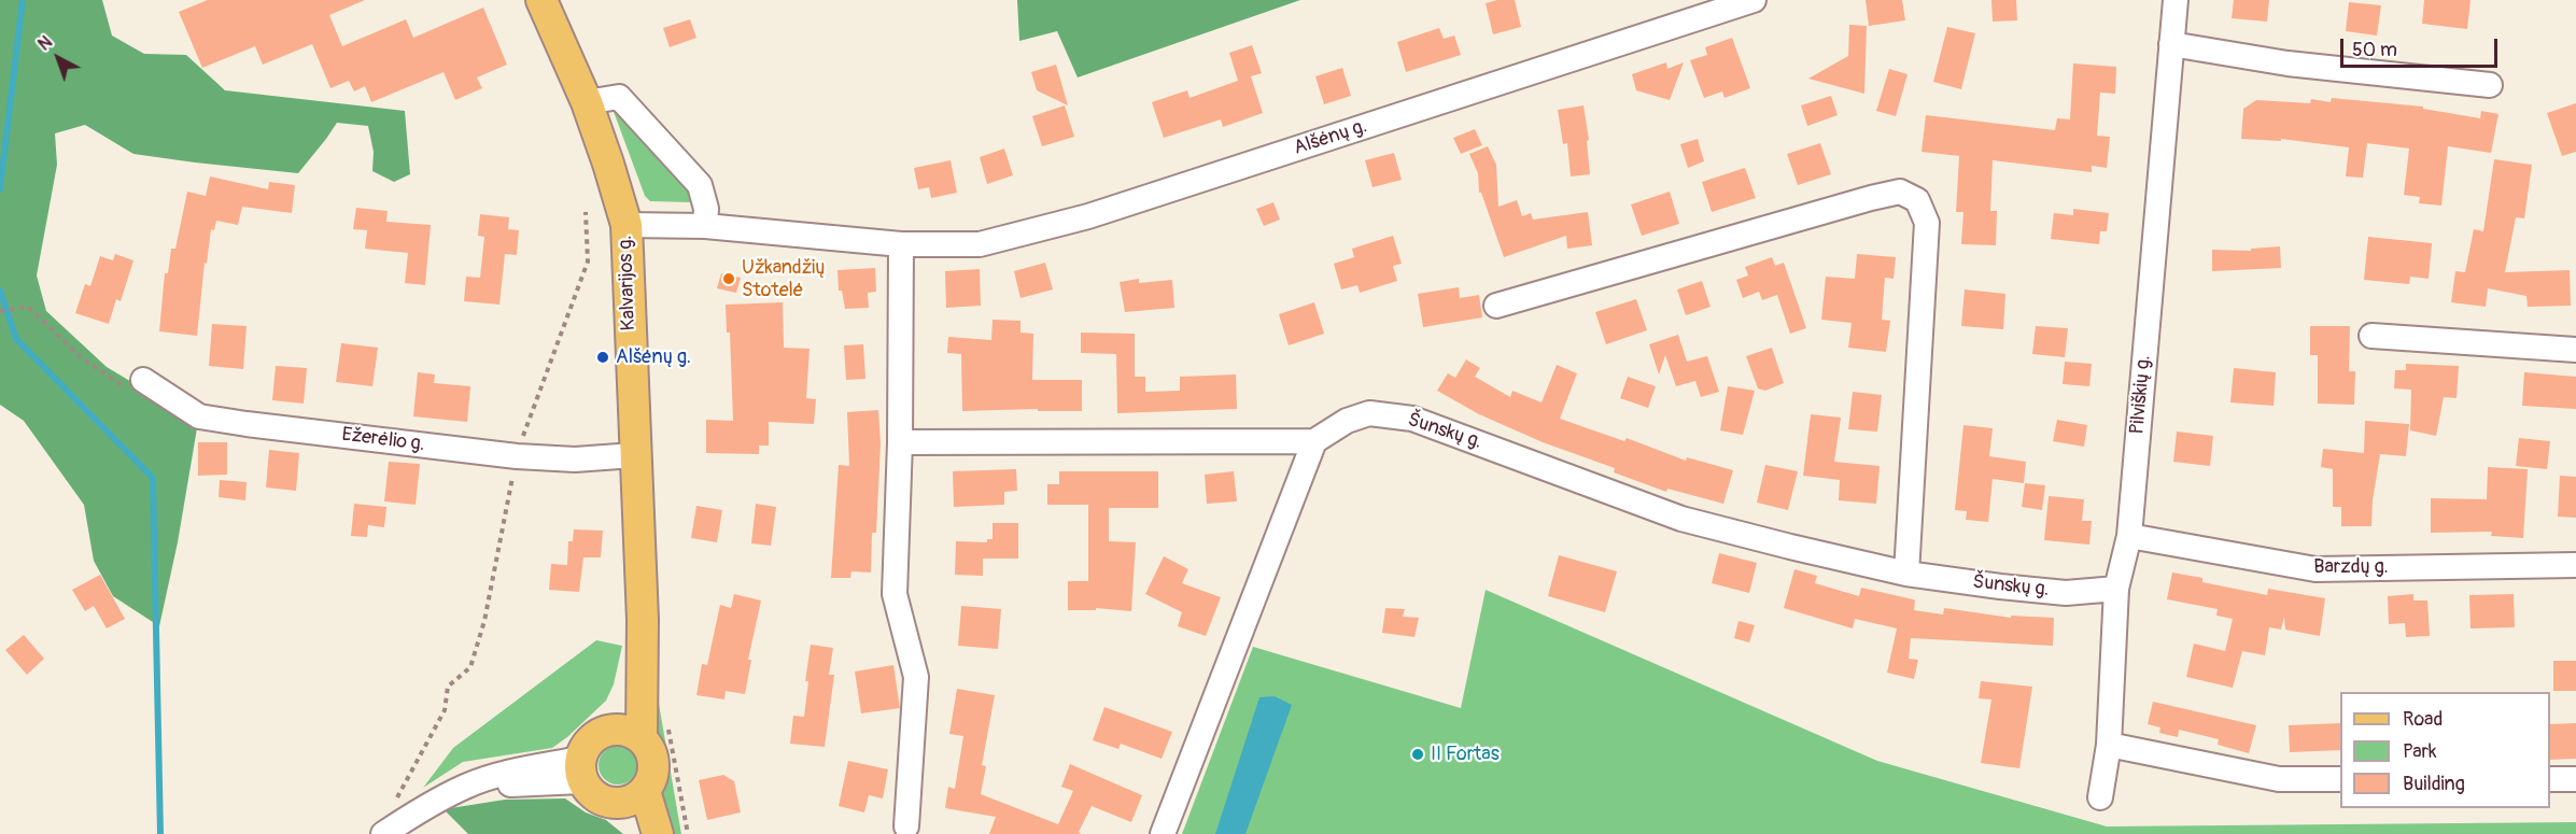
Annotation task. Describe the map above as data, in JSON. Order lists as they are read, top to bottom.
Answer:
{
  "streets": {
    "main road": ["Kalvarijos g."],
    "street": [
      "Alšėnų g.",
      "Pilviškių g.",
      "Šunskų g.",
      "Ežerėlio g.",
      "Barzdų g."
    ]
  },
  "crossings": [
    ["Alšėnų g.", "Kalvarijos g."],
    ["Kalvarijos g.", "Ežerėlio g."],
    ["Pilviškių g.", "Šunskų g."],
    ["Pilviškių g.", "Barzdų g."]
  ],
  "places": ["Užkandžių Stotelė", "Alšėnų g.", "II Fortas"],
  "legend": ["Road", "Park", "Building"],
  "scale_bar": "50 m",
  "north": "top left"
}
